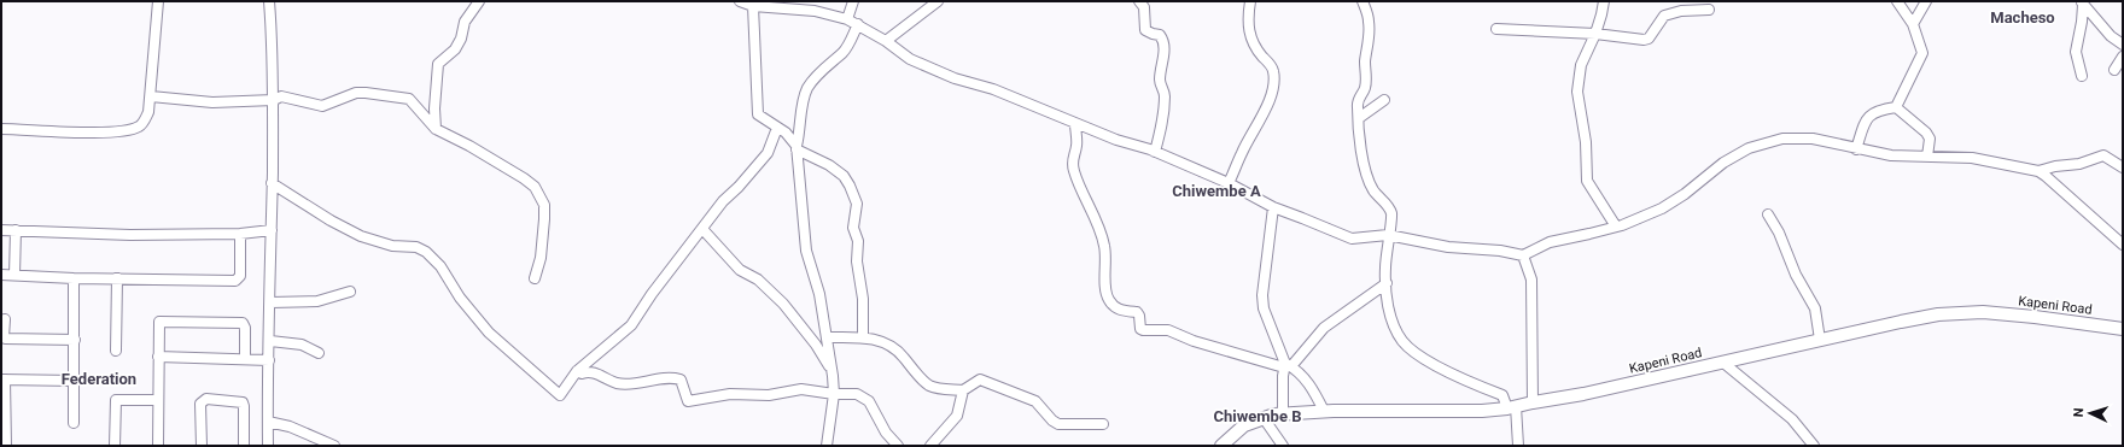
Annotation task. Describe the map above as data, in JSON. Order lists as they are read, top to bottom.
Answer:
{
  "streets": {
    "main road": ["Kapeni Road"]
  },
  "districts": [
    "Macheso",
    "Chiwembe A",
    "Federation",
    "Chiwembe B"
  ],
  "north": "left"
}
